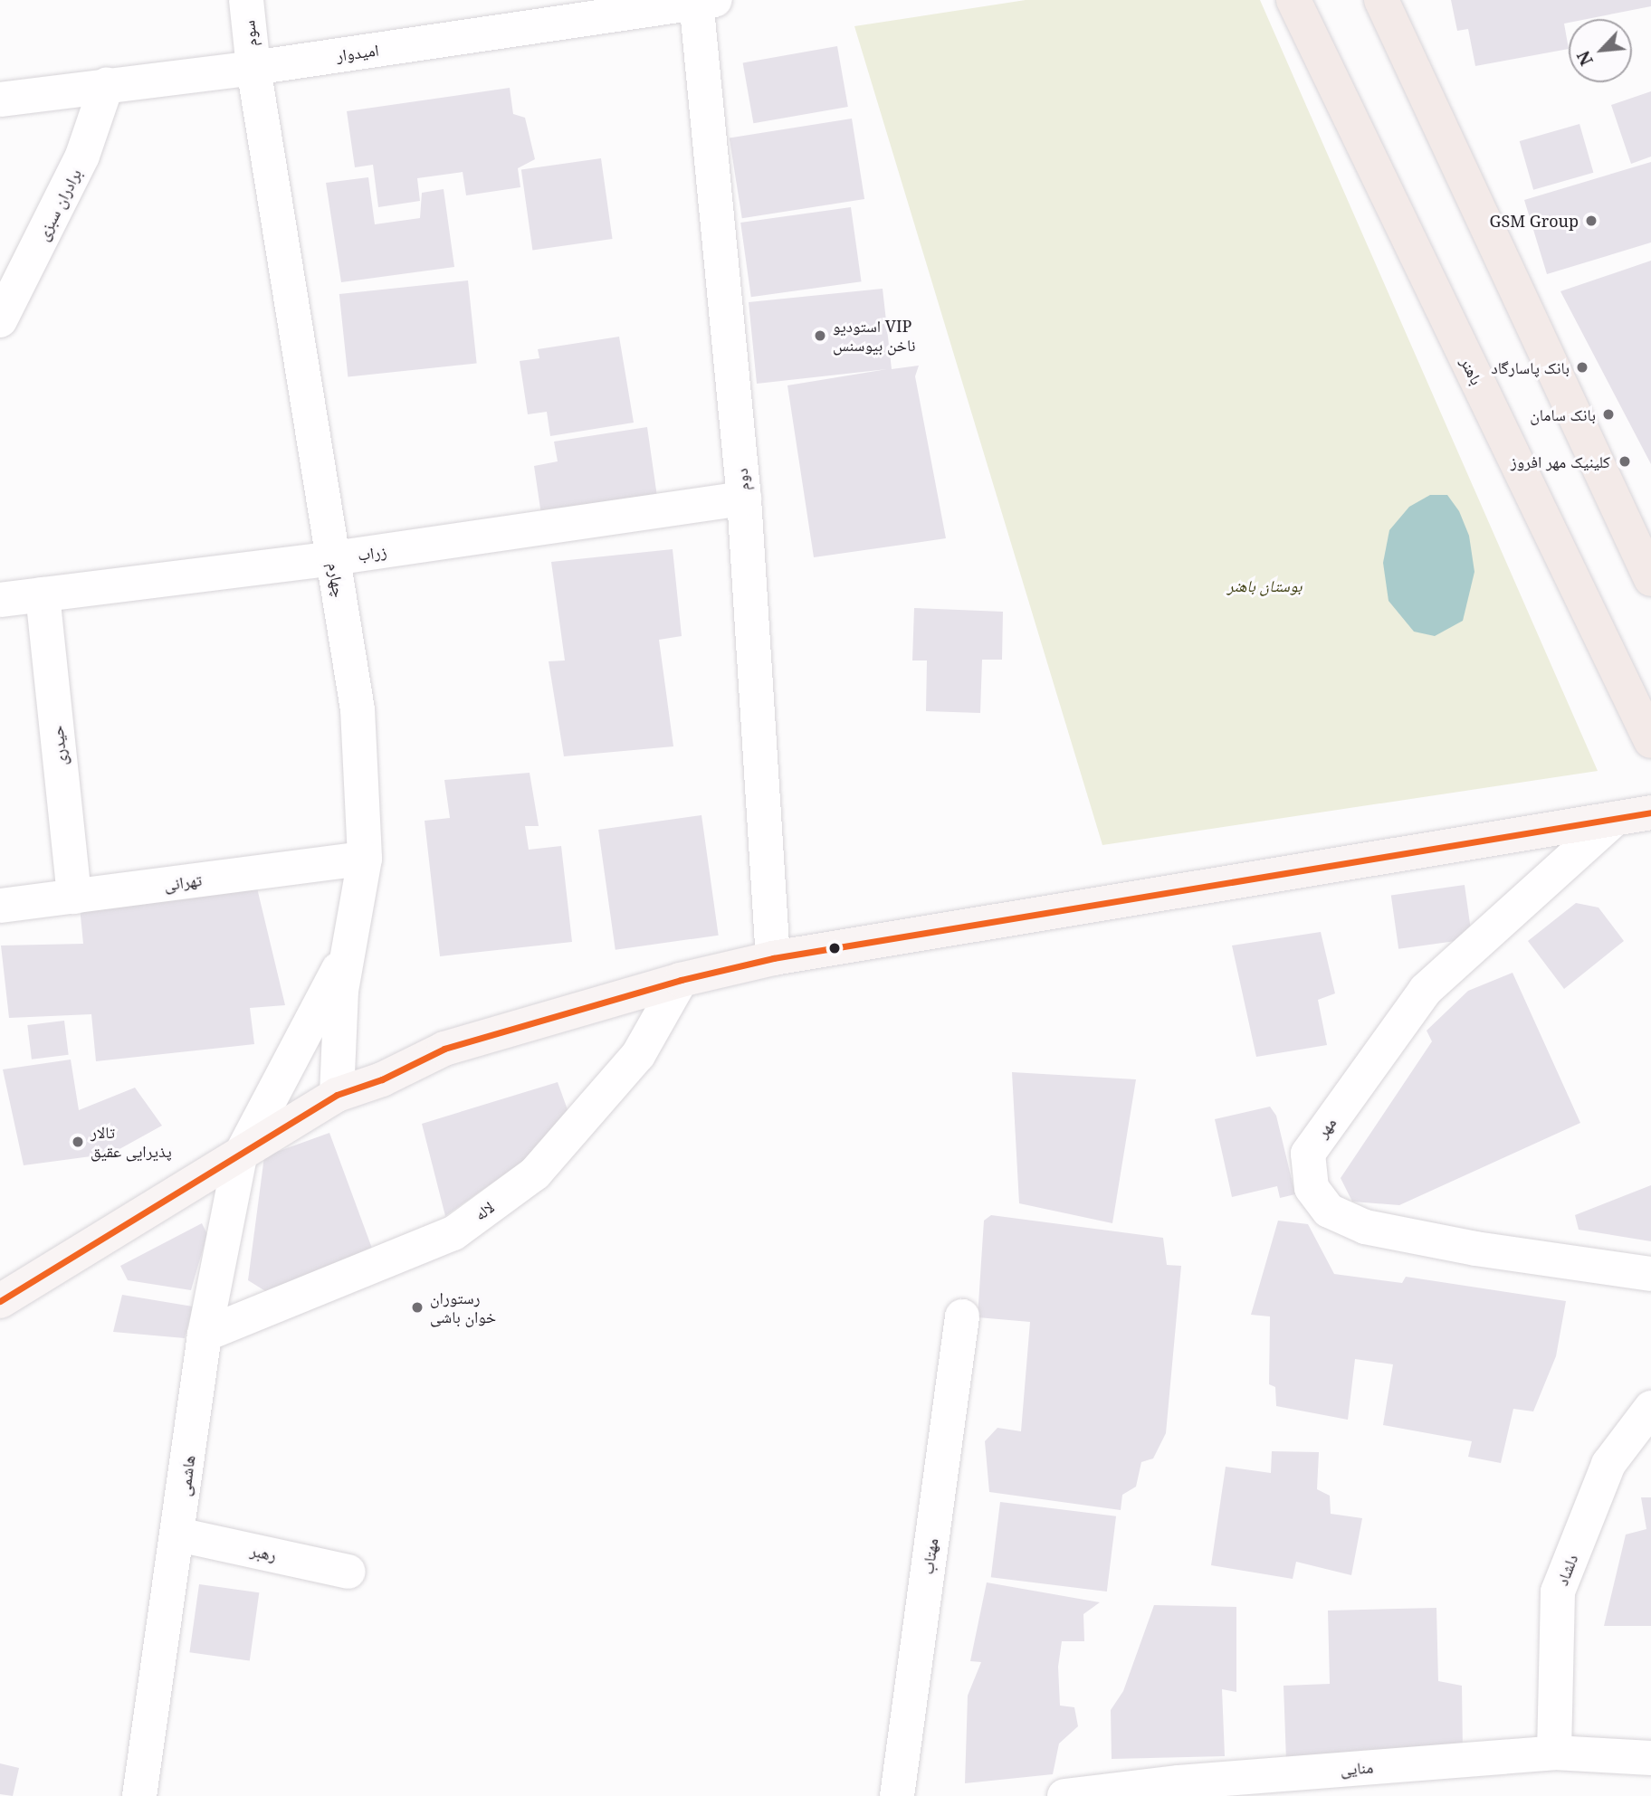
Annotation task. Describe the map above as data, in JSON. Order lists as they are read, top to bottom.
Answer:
{
  "streets": {
    "main road": ["باهنر"],
    "street": [
      "سوم",
      "امیدوار",
      "برادران سبزی",
      "دوم",
      "زراب",
      "چهارم",
      "حیدری",
      "تهرانی",
      "مهر",
      "لاله",
      "هاشمی",
      "رهبر",
      "مهتاب",
      "دلشاد",
      "منایی"
    ]
  },
  "crossings": [
    ["سوم", "امیدوار"],
    ["سوم", "چهارم"],
    ["امیدوار", "برادران سبزی"],
    ["امیدوار", "دوم"],
    ["امیدوار", "چهارم"],
    ["دوم", "زراب"],
    ["زراب", "چهارم"],
    ["زراب", "حیدری"],
    ["چهارم", "تهرانی"],
    ["چهارم", "هاشمی"],
    ["حیدری", "تهرانی"],
    ["لاله", "هاشمی"],
    ["هاشمی", "رهبر"],
    ["دلشاد", "منایی"]
  ],
  "parks": ["بوستان باهنر"],
  "places": [
    "GSM Group",
    "استودیو VIP ناخن بیوسنس",
    "بانک پاسارگاد",
    "بانک سامان",
    "کلینیک مهر افروز",
    "تالار پذیرایی عقیق",
    "رستوران خوان باشی"
  ],
  "north": "bottom left"
}
